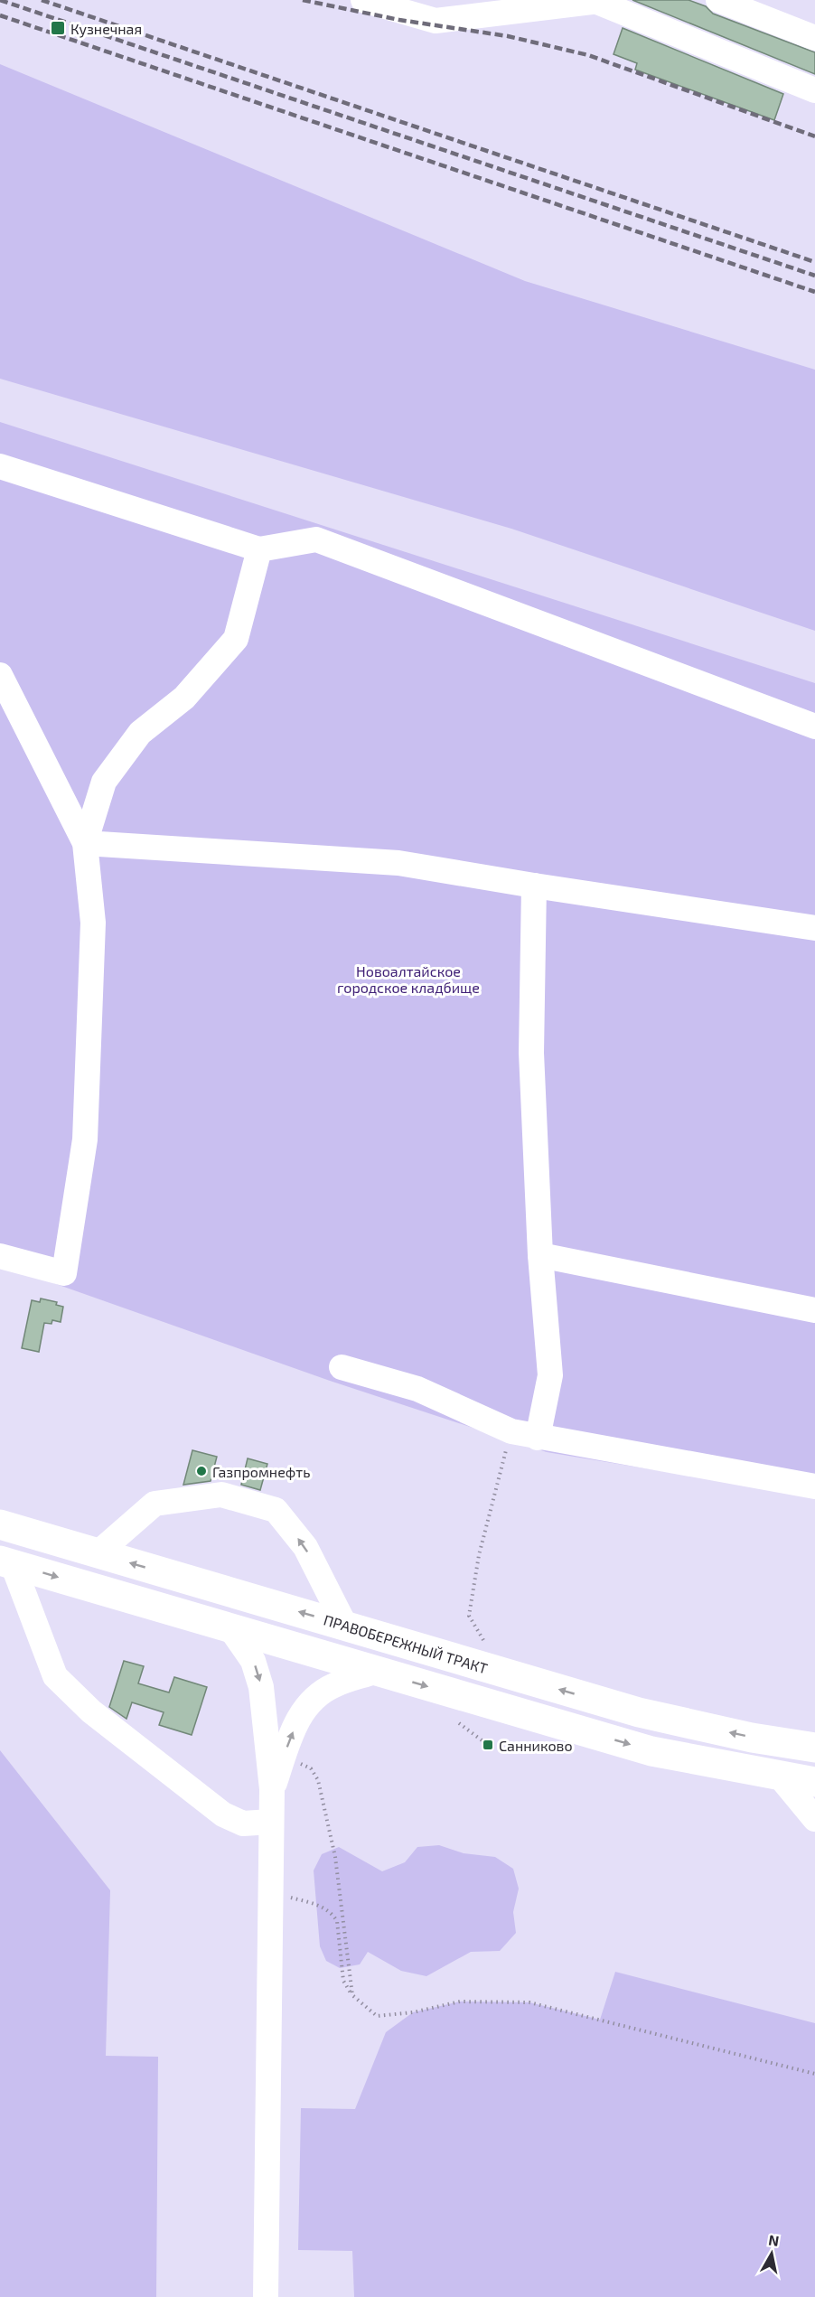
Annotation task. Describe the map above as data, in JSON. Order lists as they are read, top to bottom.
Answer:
{
  "streets": {
    "highway": ["ПРАВОБЕРЕЖНЫЙ ТРАКТ"]
  },
  "parks": ["Новоалтайское городское кладбище"],
  "places": {
    "transit": ["Кузнечная", "Санниково"],
    "other": ["Газпромнефть"]
  },
  "north": "top"
}
